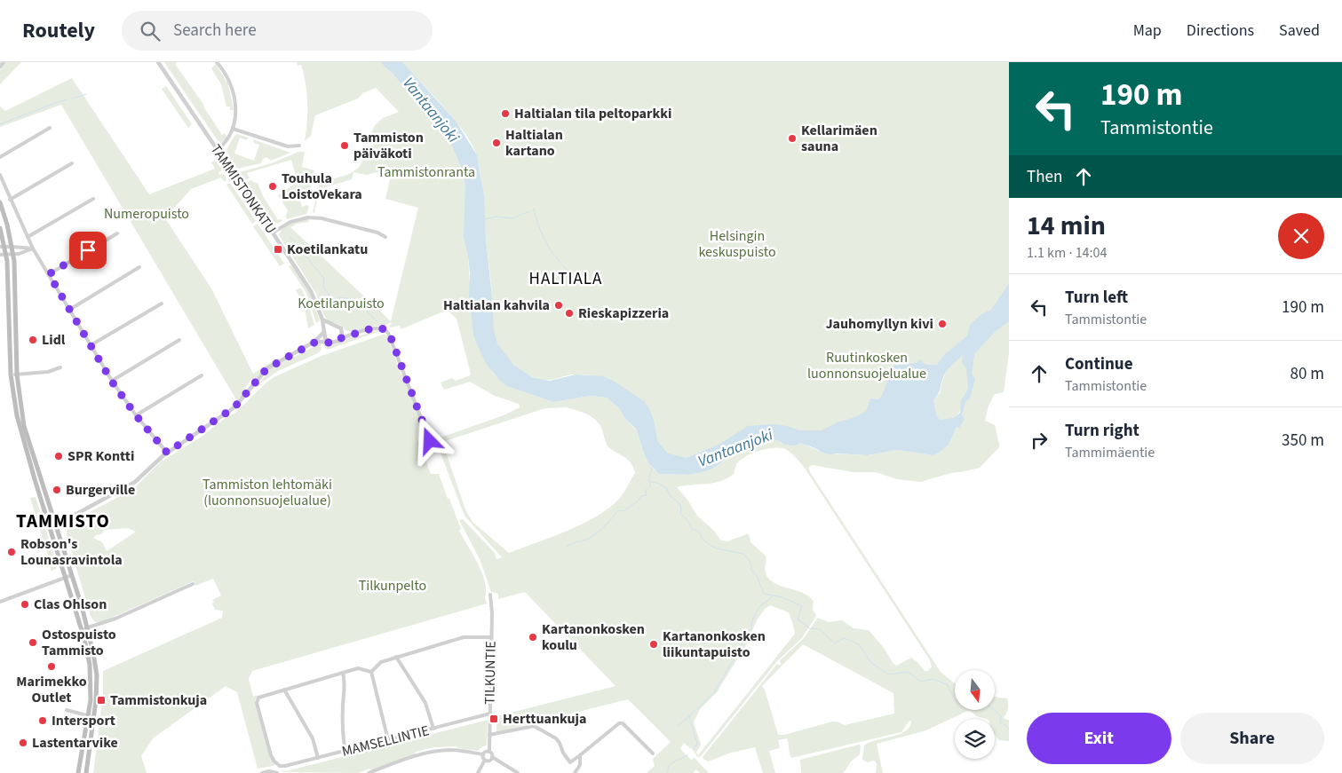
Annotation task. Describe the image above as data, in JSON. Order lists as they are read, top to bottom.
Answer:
{
  "streets": {
    "street": ["TAMMISTONKATU", "TILKUNTIE", "MAMSELLINTIE"]
  },
  "crossings": [
    ["TILKUNTIE", "MAMSELLINTIE"]
  ],
  "districts": ["HALTIALA", "TAMMISTO"],
  "water": ["Vantaanjoki"],
  "parks": [
    "Tammistonranta",
    "Numeropuisto",
    "Helsingin keskuspuisto",
    "Koetilanpuisto",
    "Ruutinkosken luonnonsuojelualue",
    "Tammiston lehtomäki (luonnonsuojelualue)",
    "Tilkunpelto"
  ],
  "places": {
    "other": [
      "Haltialan tila peltoparkki",
      "Kellarimäen sauna",
      "Haltialan kartano",
      "Tammiston päiväkoti",
      "Touhula LoistoVekara",
      "Haltialan kahvila",
      "Rieskapizzeria",
      "Jauhomyllyn kivi",
      "Lidl",
      "SPR Kontti",
      "Burgerville",
      "Robson's Lounasravintola",
      "Clas Ohlson",
      "Kartanonkosken koulu",
      "Ostospuisto Tammisto",
      "Kartanonkosken liikuntapuisto",
      "Marimekko Outlet",
      "Intersport",
      "Lastentarvike"
    ],
    "transit": ["Koetilankatu", "Tammistonkuja", "Herttuankuja"]
  },
  "north": "bottom",
  "page": {
    "header": "Routely",
    "search": "Search here",
    "nav": ["Map", "Directions", "Saved"],
    "turn": ["190 m", "Tammistontie"],
    "then": "Then",
    "heading": ["14 min", "1.1 km · 14:04"],
    "list": [
      {
        "name": "Turn left",
        "note": "Tammistontie",
        "value": "190 m"
      },
      {
        "name": "Continue",
        "note": "Tammistontie",
        "value": "80 m"
      },
      {
        "name": "Turn right",
        "note": "Tammimäentie",
        "value": "350 m"
      }
    ],
    "buttons": ["Exit", "Share"]
  }
}
